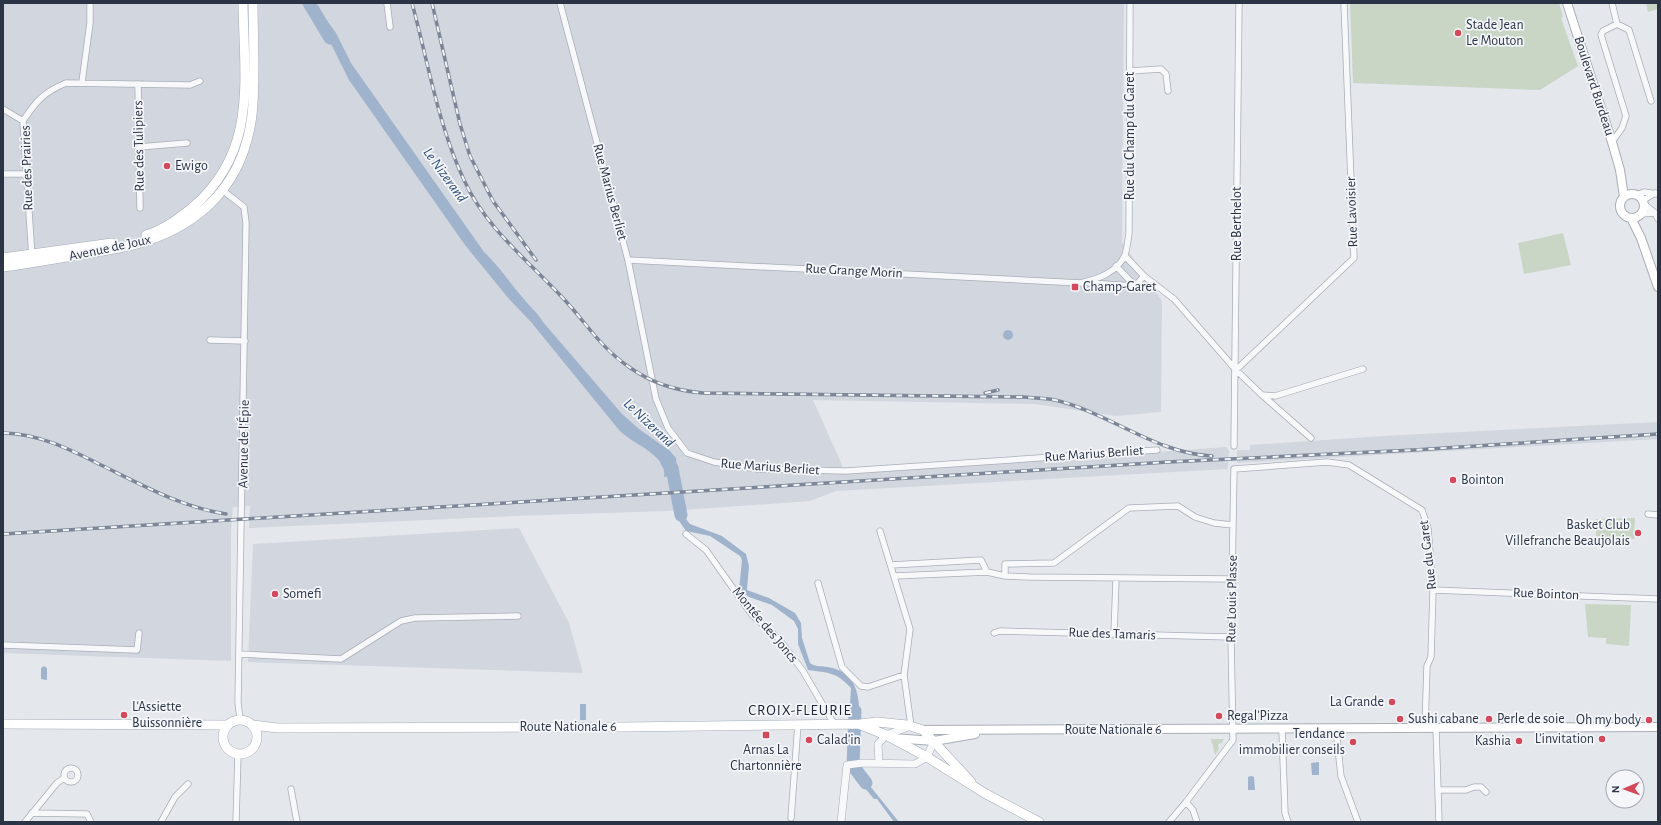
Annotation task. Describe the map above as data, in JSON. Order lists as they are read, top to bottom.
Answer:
{
  "streets": {
    "main road": ["Boulevard Burdeau", "Avenue de Joux", "Route Nationale 6"],
    "street": [
      "Rue du Champ du Garet",
      "Rue des Tulipiers",
      "Rue des Prairies",
      "Rue Marius Berliet",
      "Rue Lavoisier",
      "Rue Berthelot",
      "Rue Grange Morin",
      "Avenue de l'Épie",
      "Rue du Garet",
      "Rue Bointon",
      "Rue Louis Plasse",
      "Montée des Joncs",
      "Rue des Tamaris"
    ]
  },
  "crossings": [
    ["Rue des Tulipiers", "Rue des Prairies"],
    ["Rue des Prairies", "Avenue de Joux"],
    ["Rue Marius Berliet", "Rue Grange Morin"],
    ["Rue Lavoisier", "Rue Berthelot"],
    ["Avenue de Joux", "Avenue de l'Épie"],
    ["Avenue de l'Épie", "Route Nationale 6"],
    ["Rue du Garet", "Rue Bointon"],
    ["Rue du Garet", "Rue Louis Plasse"],
    ["Rue du Garet", "Route Nationale 6"],
    ["Rue Louis Plasse", "Rue des Tamaris"],
    ["Rue Louis Plasse", "Route Nationale 6"],
    ["Montée des Joncs", "Route Nationale 6"]
  ],
  "districts": ["CROIX-FLEURIE"],
  "water": ["Le Nizerand"],
  "places": {
    "other": [
      "Stade Jean Le Mouton",
      "Ewigo",
      "Bointon",
      "Basket Club Villefranche Beaujolais",
      "Somefi",
      "La Grande",
      "L'Assiette Buissonnière",
      "Regal'Pizza",
      "Sushi cabane",
      "Perle de soie",
      "Oh my body",
      "L’invitation",
      "Calad'in",
      "Kashia",
      "Tendance immobilier conseils"
    ],
    "transit": ["Champ-Garet", "Arnas La Chartonnière"]
  },
  "north": "left"
}
